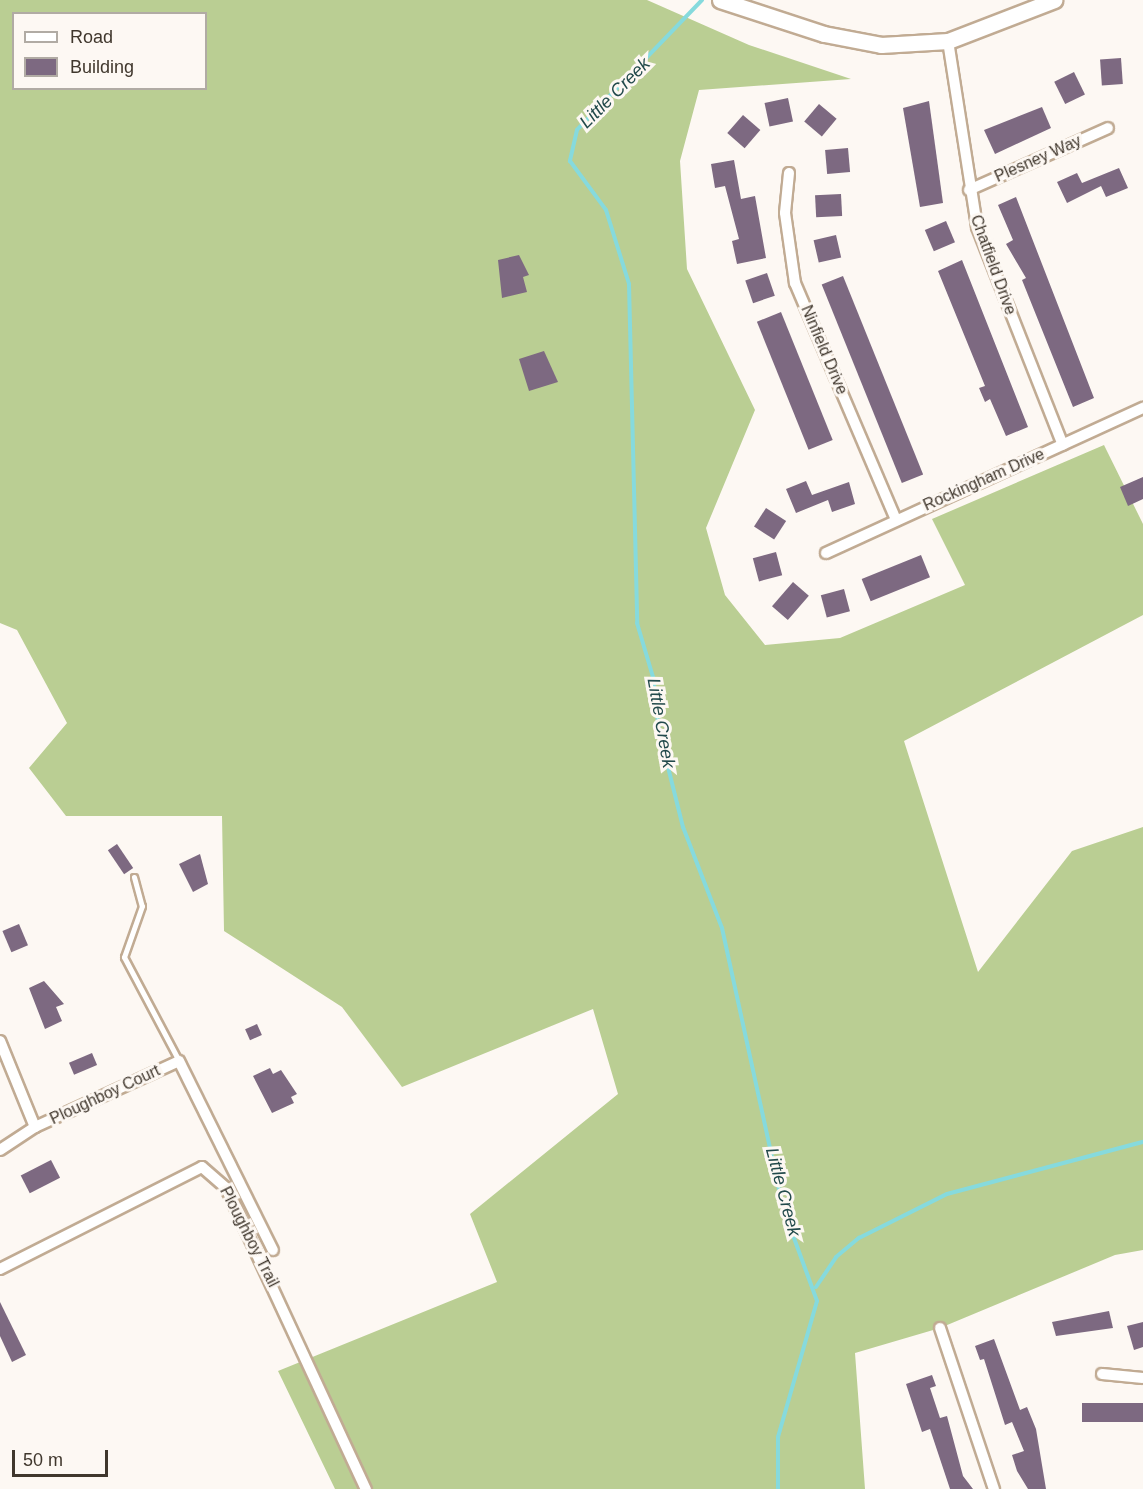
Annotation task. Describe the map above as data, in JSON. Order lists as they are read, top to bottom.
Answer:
{
  "streets": {
    "street": [
      "Plesney Way",
      "Chatfield Drive",
      "Ninfield Drive",
      "Rockingham Drive",
      "Ploughboy Court",
      "Ploughboy Trail"
    ]
  },
  "crossings": [
    ["Plesney Way", "Chatfield Drive"],
    ["Chatfield Drive", "Rockingham Drive"],
    ["Ninfield Drive", "Rockingham Drive"]
  ],
  "water": ["Little Creek"],
  "legend": ["Road", "Building"],
  "scale_bar": "50 m"
}
